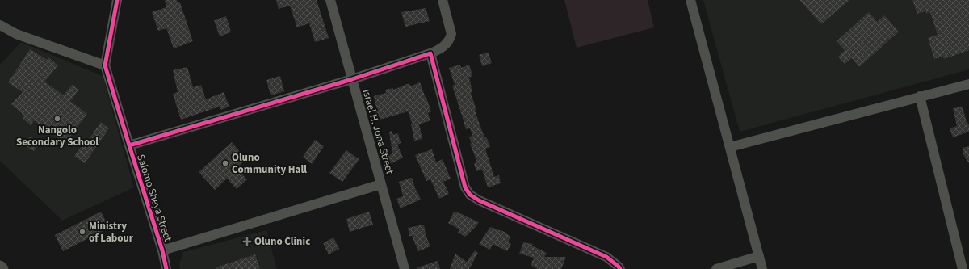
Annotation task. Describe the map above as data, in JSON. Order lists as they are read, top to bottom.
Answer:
{
  "streets": {
    "street": ["Israel H. Jona Street", "Salomo Sheya Street"]
  },
  "places": {
    "other": ["Nangolo Secondary School", "Oluno Community Hall", "Ministry of Labour"],
    "health": ["Oluno Clinic"]
  }
}
